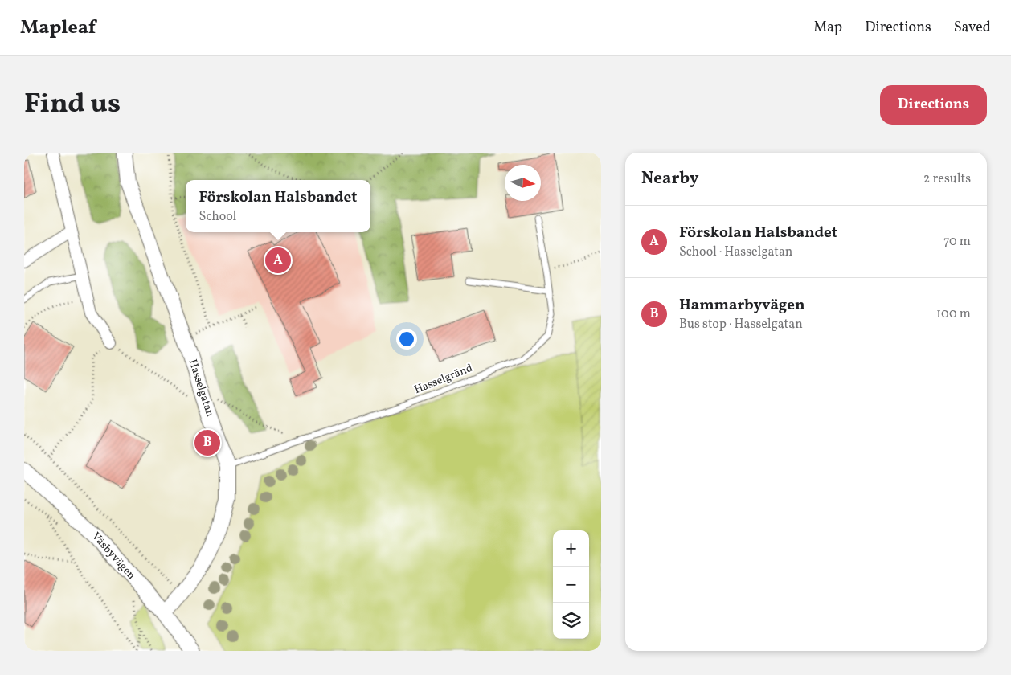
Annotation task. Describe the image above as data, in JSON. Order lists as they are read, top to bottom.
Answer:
{
  "streets": {
    "street": ["Hasselgatan", "Väsbyvägen"],
    "lane": ["Hasselgränd"]
  },
  "crossings": [
    ["Hasselgränd", "Hasselgatan"],
    ["Hasselgatan", "Väsbyvägen"]
  ],
  "north": "right",
  "page": {
    "header": "Mapleaf",
    "nav": ["Map", "Directions", "Saved"],
    "title": "Find us",
    "buttons": "Directions",
    "heading": ["Nearby", "2 results"],
    "popup": ["Förskolan Halsbandet", "School"],
    "list": [
      {
        "mark": "A",
        "name": "Förskolan Halsbandet",
        "note": "School · Hasselgatan",
        "value": "70 m"
      },
      {
        "mark": "B",
        "name": "Hammarbyvägen",
        "note": "Bus stop · Hasselgatan",
        "value": "100 m"
      }
    ],
    "pins": ["A", "B"],
    "map_buttons": ["+", "−"]
  }
}
